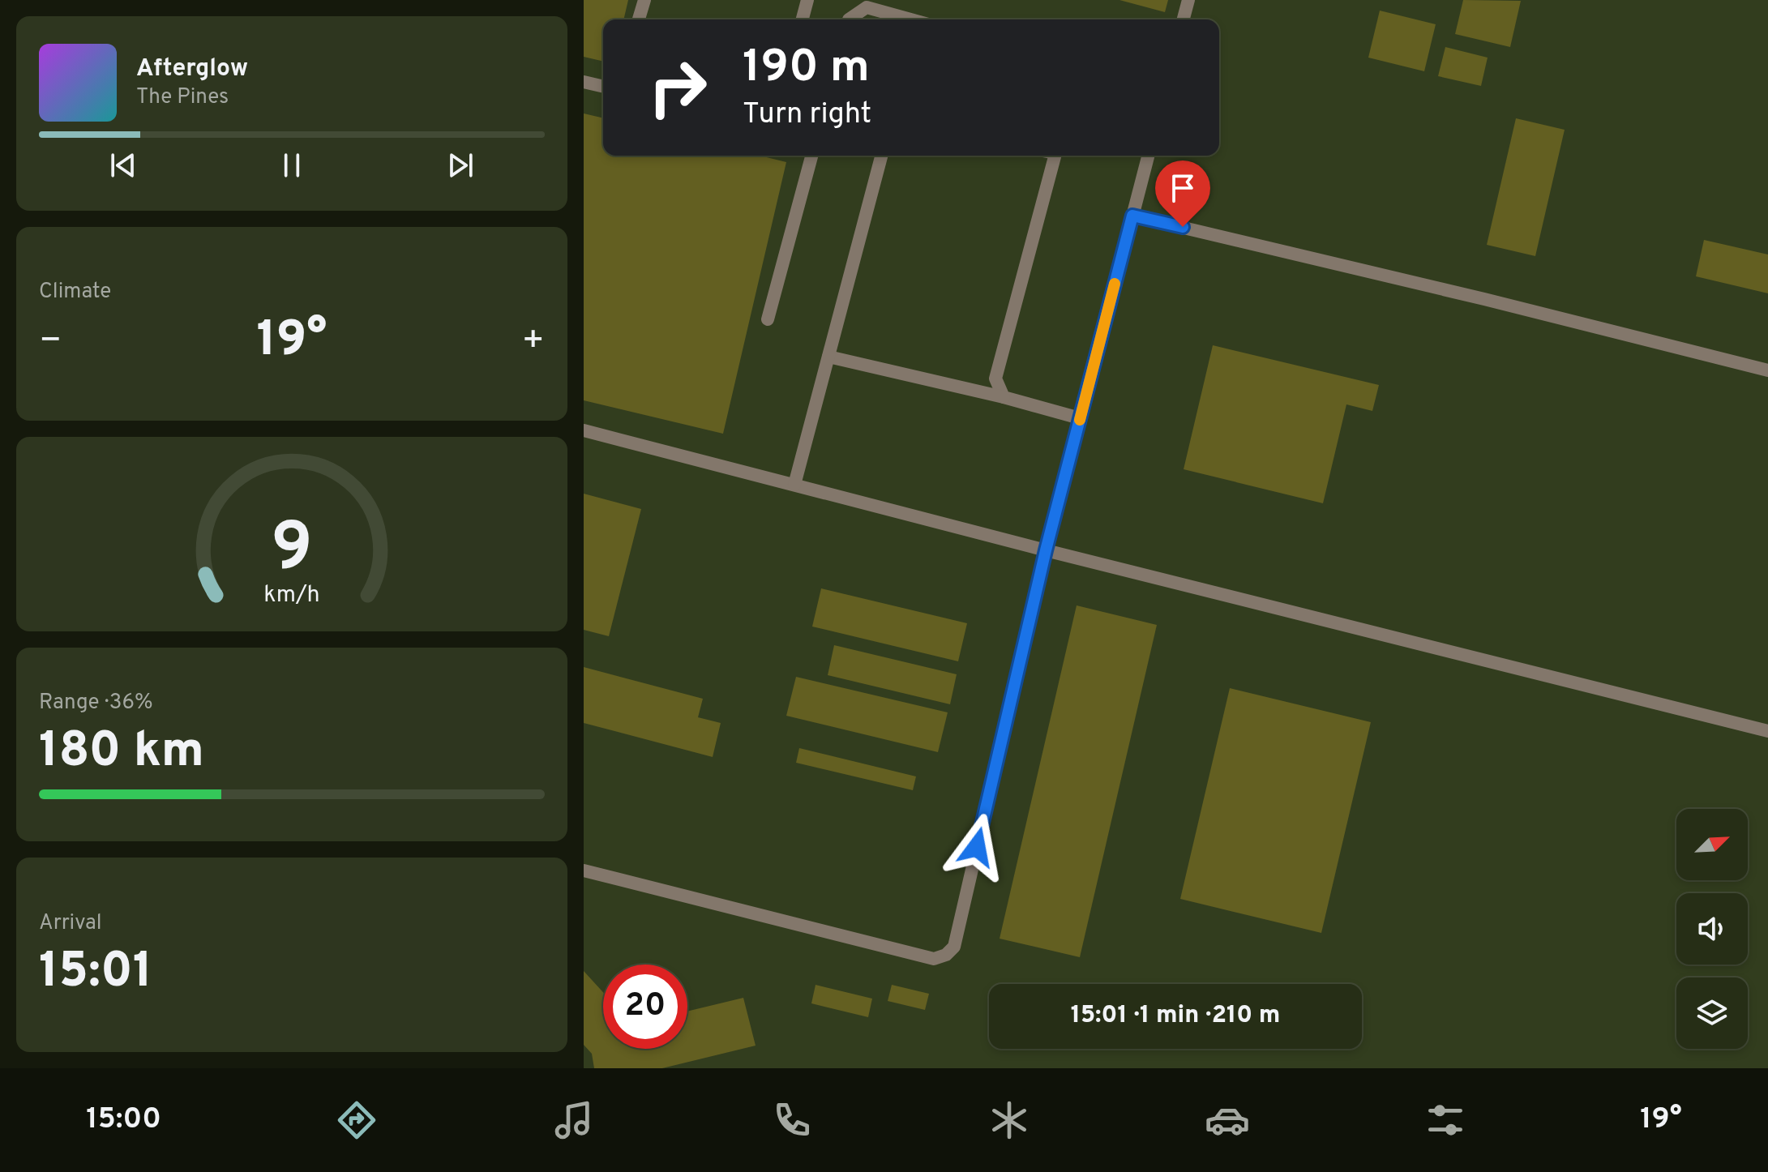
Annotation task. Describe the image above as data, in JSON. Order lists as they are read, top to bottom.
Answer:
{
  "north": "top right",
  "page": {
    "turn": ["190 m", "Turn right"],
    "song": ["Afterglow", "The Pines"],
    "tile": [
      "Climate",
      ["Range · 36%", "180 km"],
      ["Arrival", "15:01"]
    ],
    "heat": ["−", "19°", "+"],
    "limit": "20",
    "trip": "15:01 · 1 min · 210 m",
    "tabs": ["15:00", "19°"],
    "gauge": ["9", "km/h"]
  }
}
